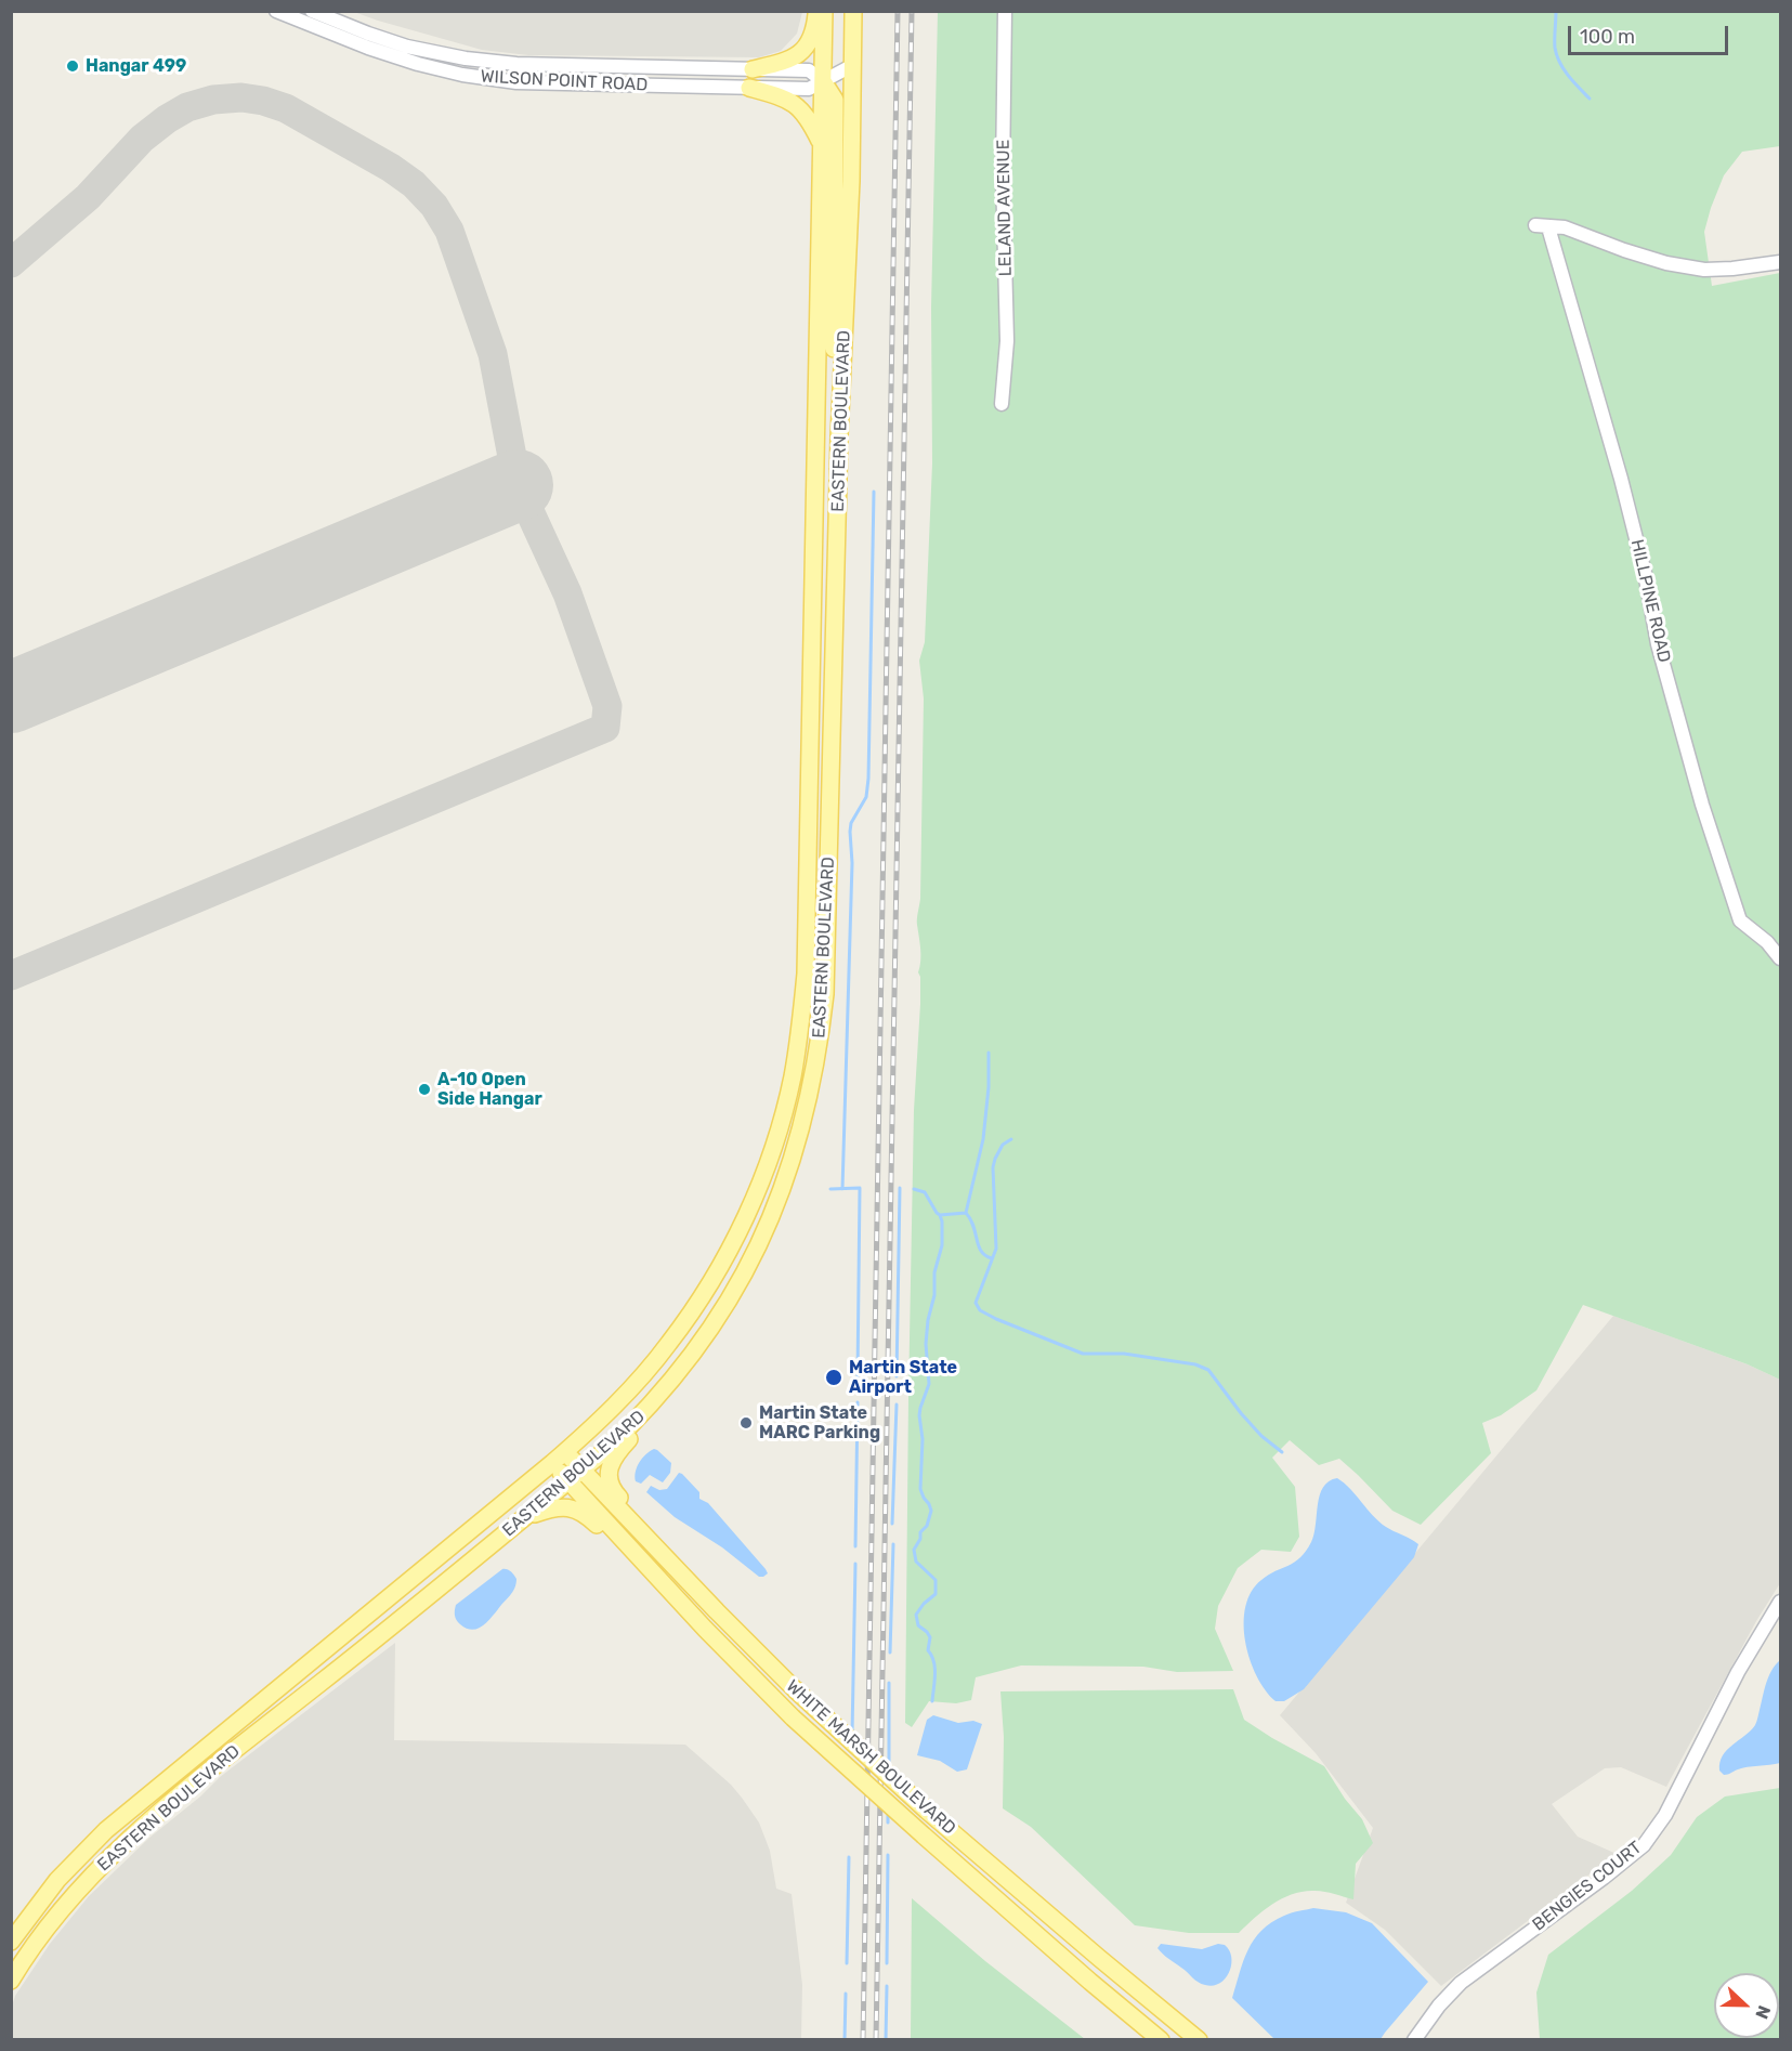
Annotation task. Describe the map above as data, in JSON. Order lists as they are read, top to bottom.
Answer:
{
  "streets": {
    "main road": ["EASTERN BOULEVARD", "WHITE MARSH BOULEVARD"],
    "street": [
      "WILSON POINT ROAD",
      "LELAND AVENUE",
      "HILLPINE ROAD",
      "BENGIES COURT"
    ]
  },
  "crossings": [
    ["WILSON POINT ROAD", "EASTERN BOULEVARD"],
    ["EASTERN BOULEVARD", "WHITE MARSH BOULEVARD"]
  ],
  "places": [
    "Hangar 499",
    "A-10 Open Side Hangar",
    "Martin State Airport",
    "Martin State MARC Parking"
  ],
  "scale_bar": "100 m",
  "north": "right"
}
